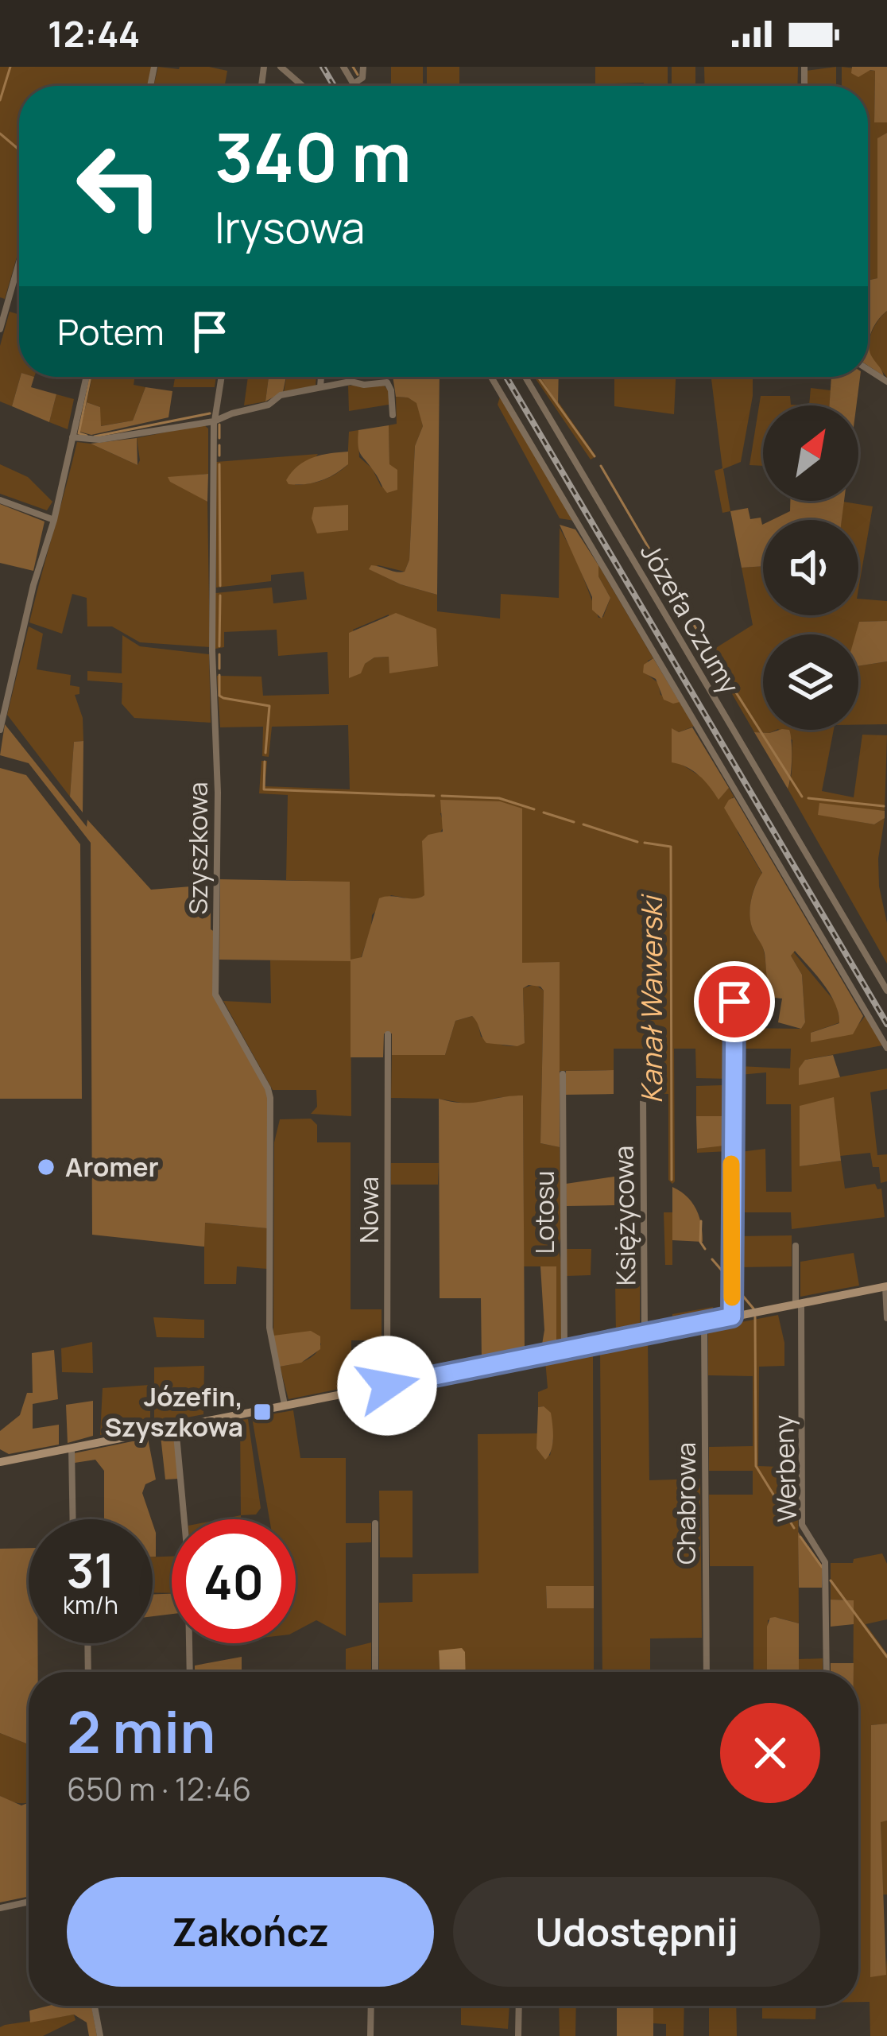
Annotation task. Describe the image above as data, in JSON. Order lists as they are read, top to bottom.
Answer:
{
  "streets": {
    "street": [
      "Józefa Czumy",
      "Szyszkowa",
      "Nowa",
      "Lotosu",
      "Księżycowa",
      "Werbeny",
      "Chabrowa"
    ]
  },
  "water": ["Kanał Wawerski"],
  "places": {
    "other": ["Aromer"],
    "transit": ["Józefin, Szyszkowa"]
  },
  "north": "top right",
  "page": {
    "status": "12:44",
    "turn": ["340 m", "Irysowa"],
    "then": "Potem",
    "speed": "31 km/h",
    "limit": "40",
    "heading": ["2 min", "650 m · 12:46"],
    "buttons": ["Zakończ", "Udostępnij"]
  }
}
